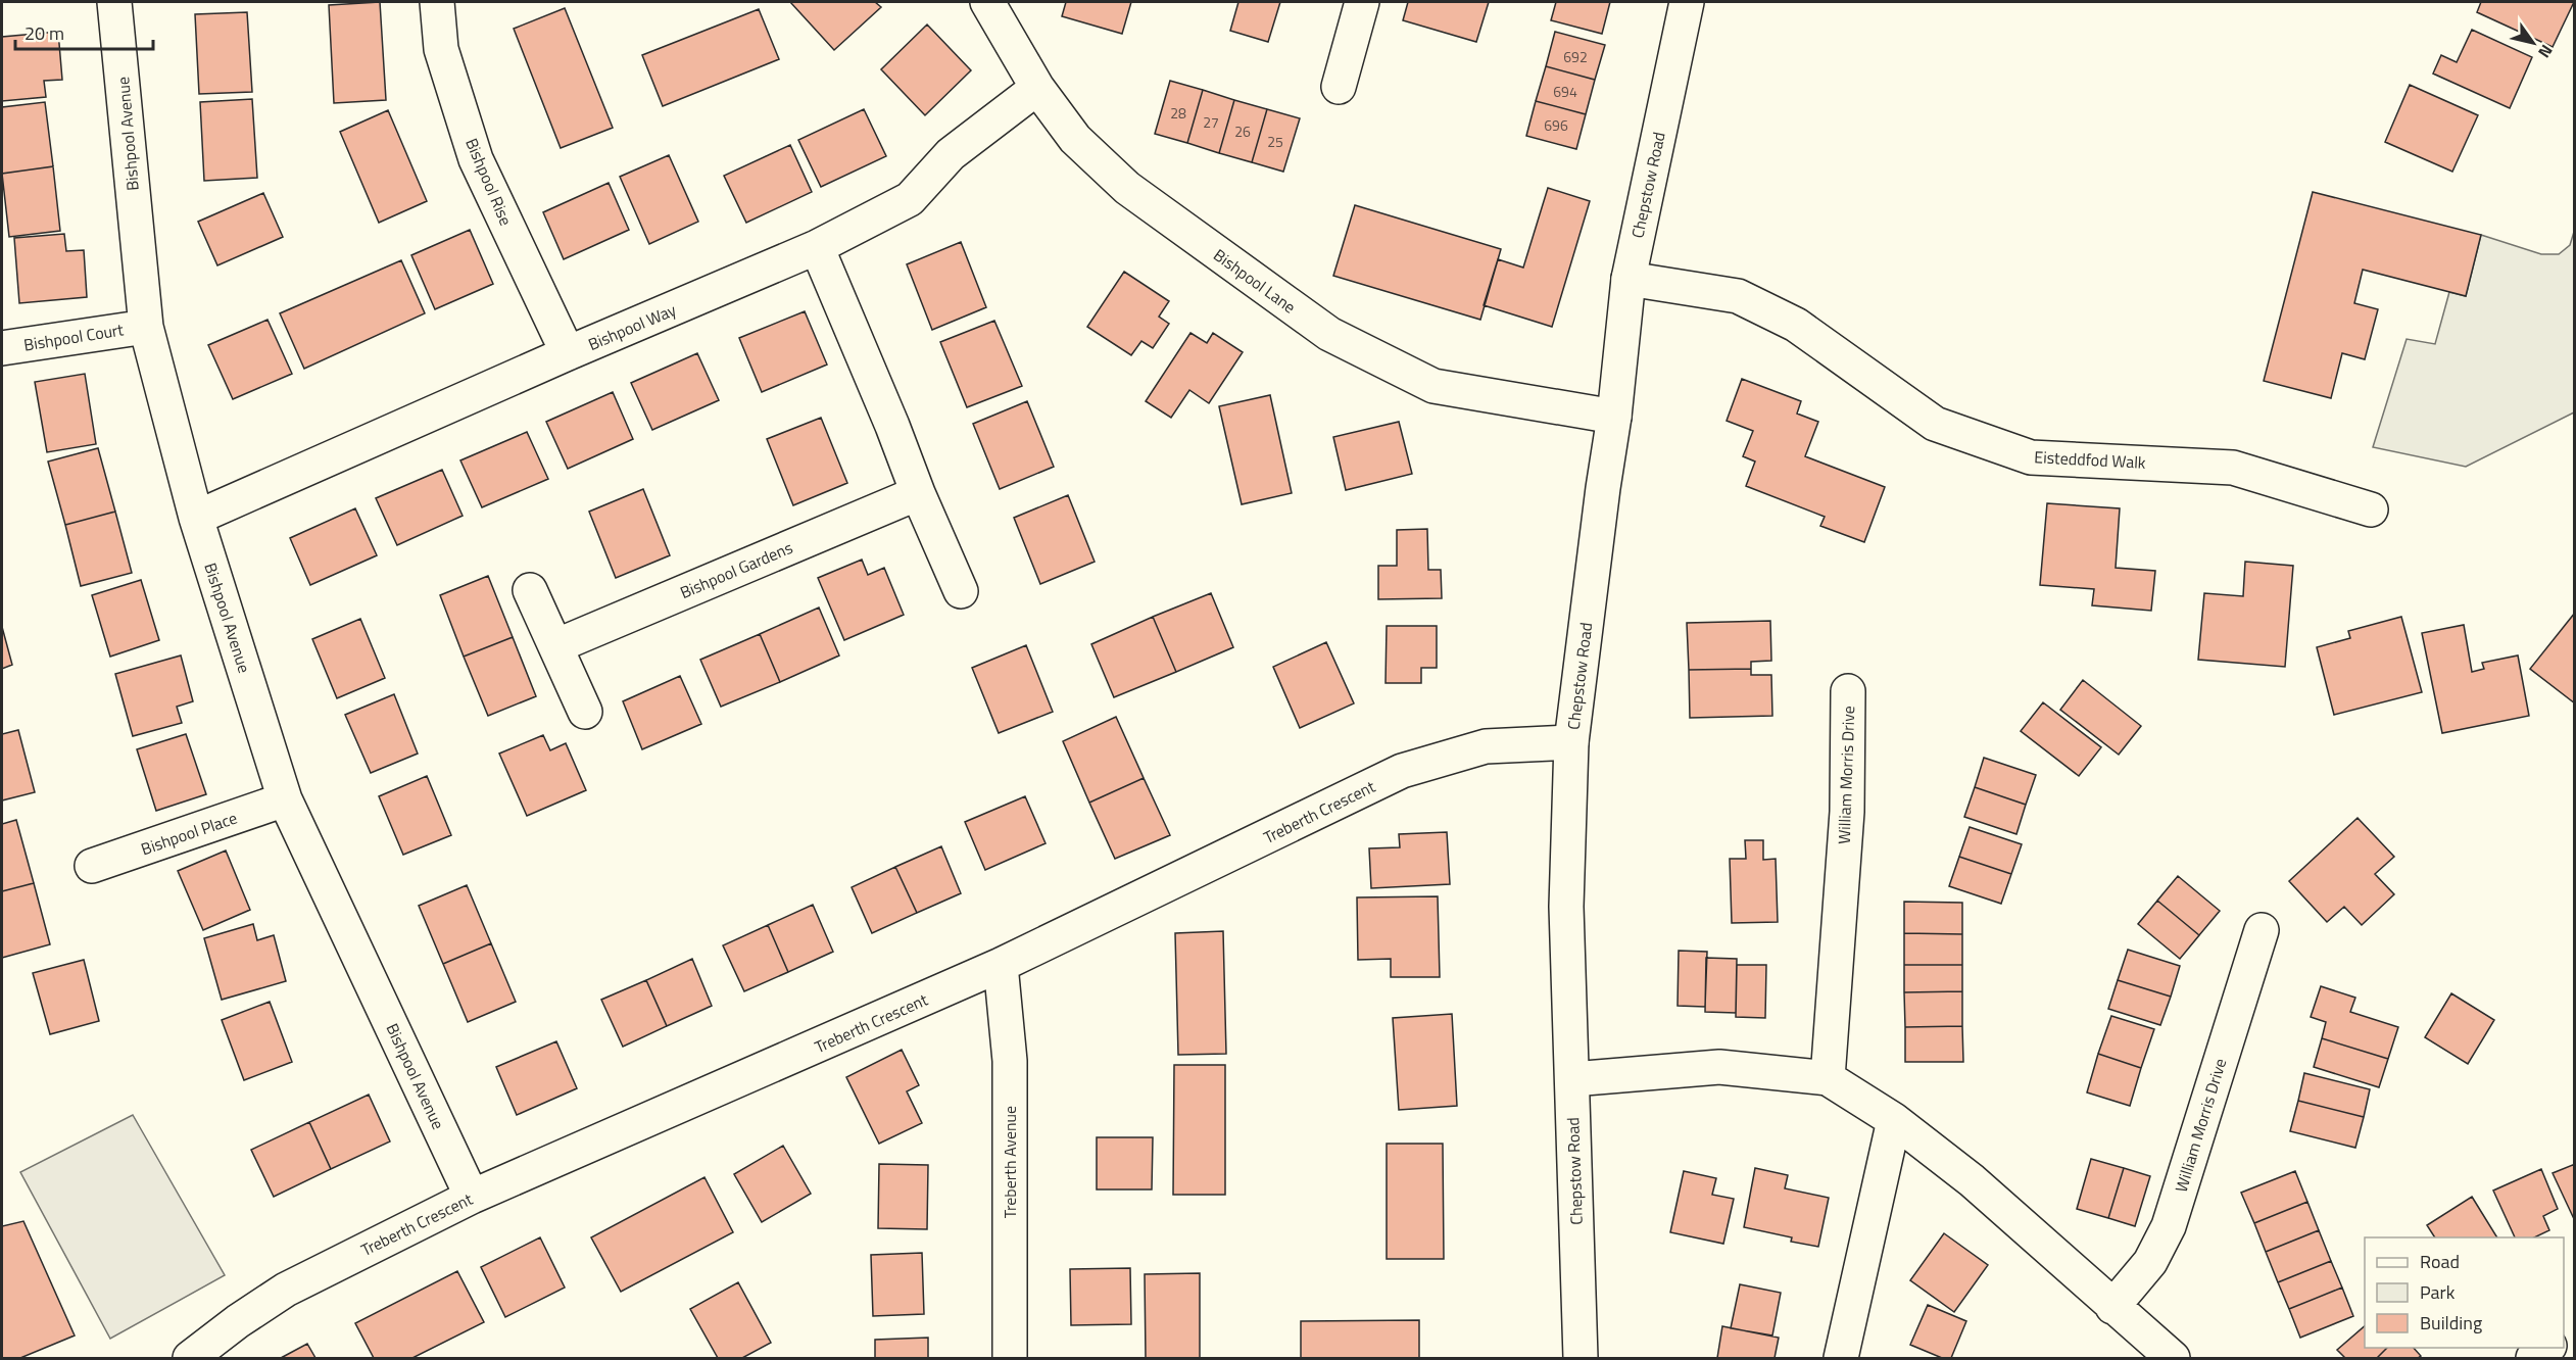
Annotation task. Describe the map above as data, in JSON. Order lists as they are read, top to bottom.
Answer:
{
  "streets": {
    "street": [
      "Bishpool Avenue",
      "Bishpool Rise",
      "Chepstow Road",
      "Bishpool Lane",
      "Bishpool Way",
      "Bishpool Court",
      "Eisteddfod Walk",
      "Bishpool Gardens",
      "William Morris Drive",
      "Treberth Crescent",
      "Bishpool Place",
      "Treberth Avenue"
    ]
  },
  "crossings": [
    ["Bishpool Avenue", "Bishpool Way"],
    ["Bishpool Avenue", "Bishpool Court"],
    ["Bishpool Avenue", "Treberth Crescent"],
    ["Bishpool Avenue", "Bishpool Place"],
    ["Bishpool Rise", "Bishpool Way"],
    ["Chepstow Road", "Bishpool Lane"],
    ["Chepstow Road", "Eisteddfod Walk"],
    ["Chepstow Road", "Treberth Crescent"],
    ["Bishpool Lane", "Bishpool Way"],
    ["Treberth Crescent", "Treberth Avenue"]
  ],
  "house_numbers": [
    "692",
    "694",
    "28",
    "27",
    "696",
    "26",
    "25"
  ],
  "legend": ["Road", "Park", "Building"],
  "scale_bar": "20 m",
  "north": "bottom right"
}
